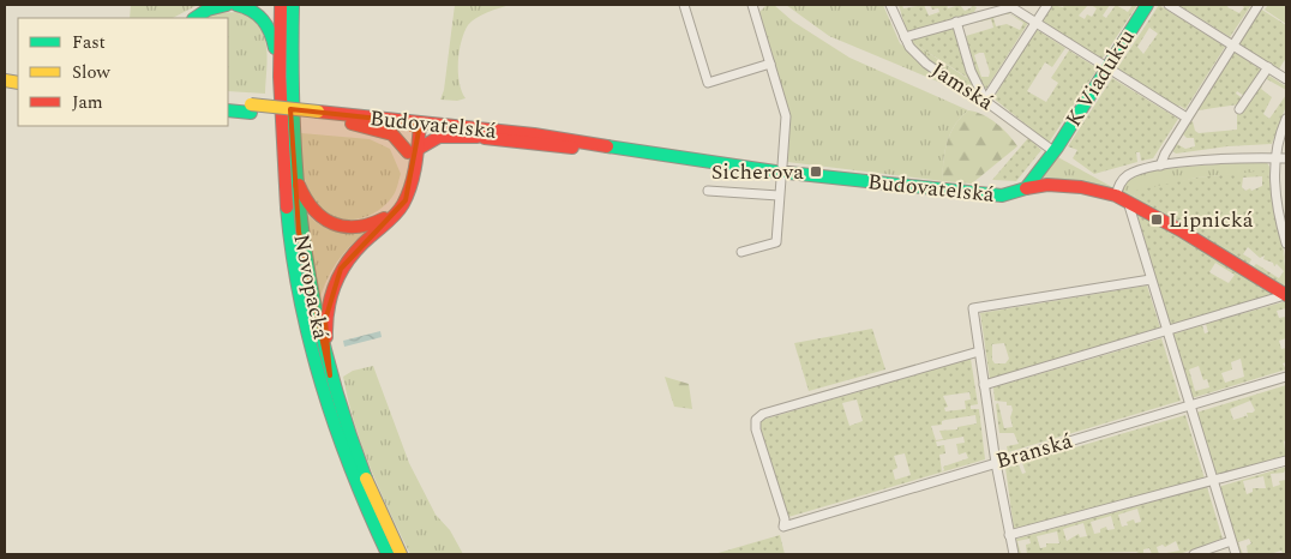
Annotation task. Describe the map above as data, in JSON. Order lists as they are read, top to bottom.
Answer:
{
  "streets": {
    "main road": ["K Viaduktu", "Budovatelská", "Novopacká"],
    "street": ["Jamská", "Branská"]
  },
  "crossings": [
    ["K Viaduktu", "Jamská"],
    ["K Viaduktu", "Budovatelská"],
    ["Jamská", "Budovatelská"]
  ],
  "places": {
    "transit": ["Sicherova", "Lipnická"]
  },
  "legend": ["Fast", "Slow", "Jam"]
}
